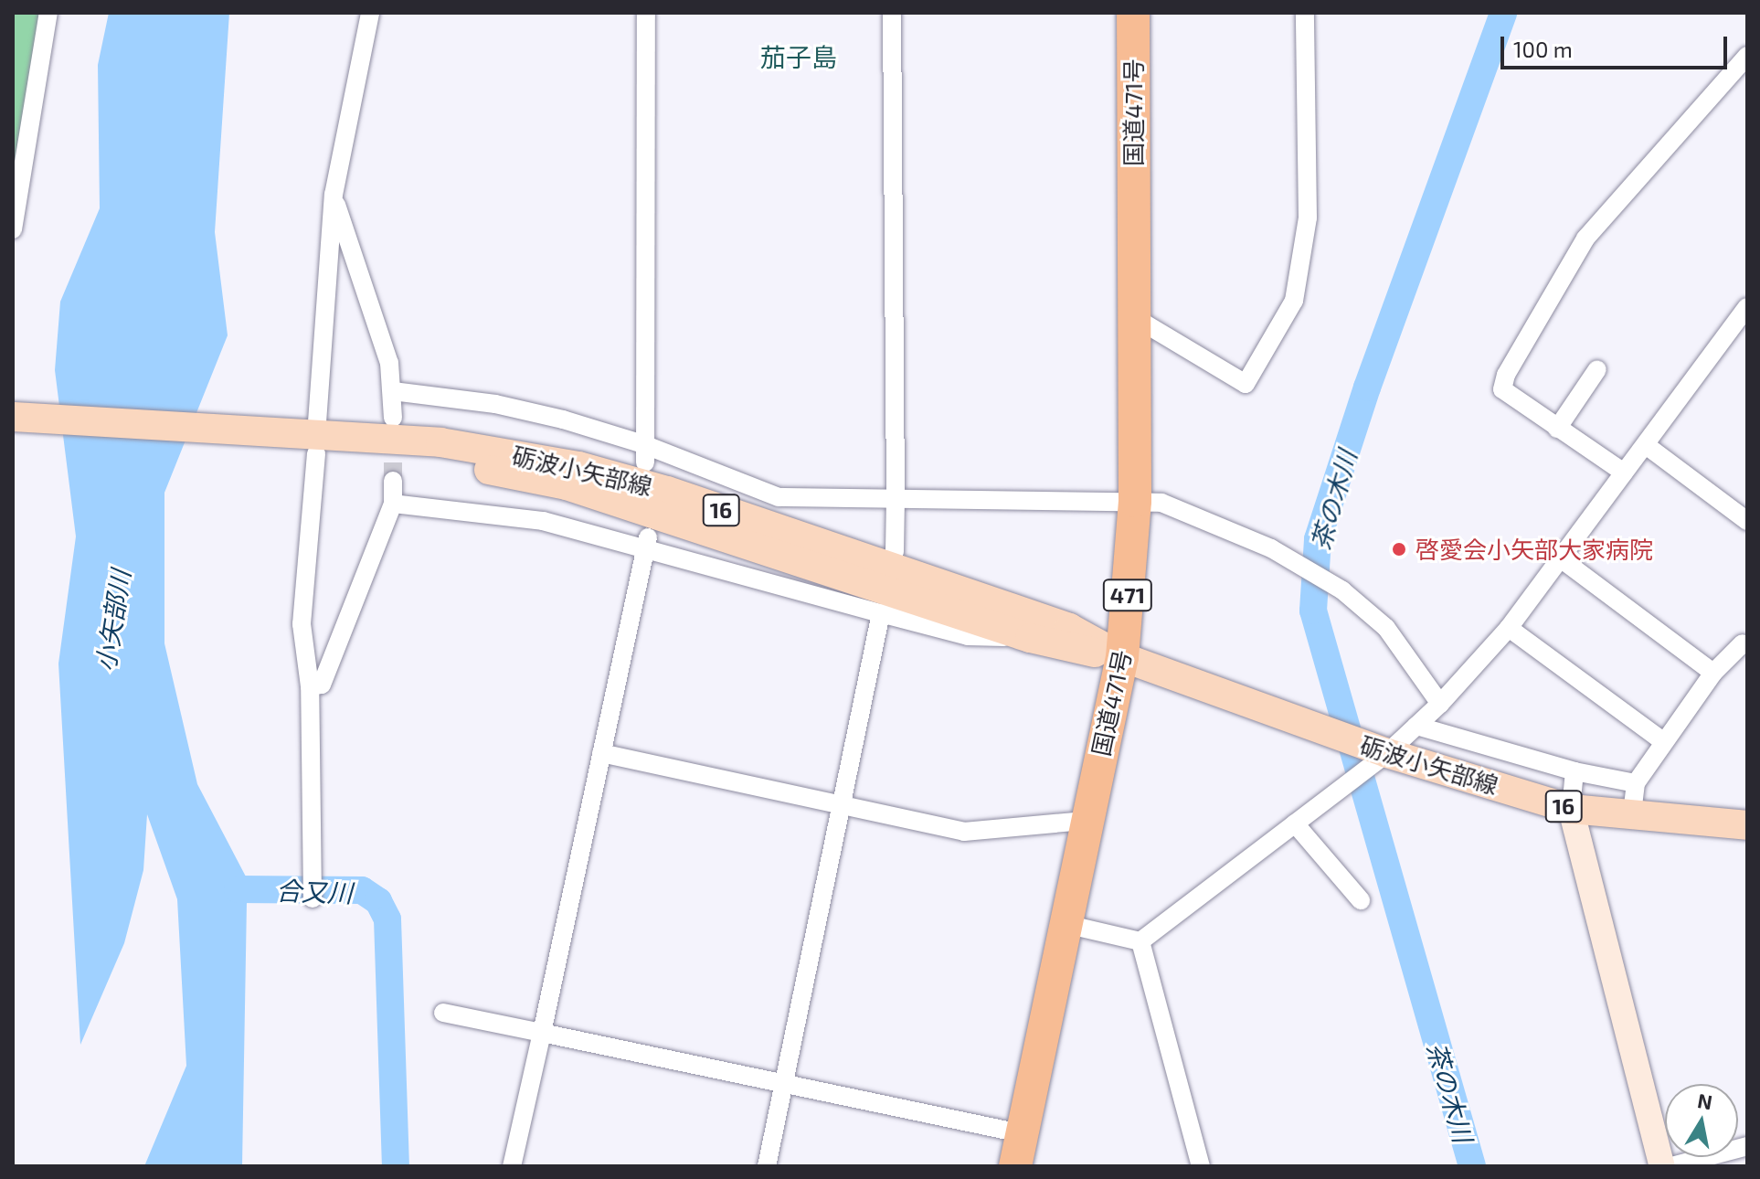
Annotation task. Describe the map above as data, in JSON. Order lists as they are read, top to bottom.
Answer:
{
  "streets": {
    "highway": ["国道471号", "471"],
    "main road": ["砺波小矢部線", "16"]
  },
  "crossings": [
    ["国道471号", "砺波小矢部線"]
  ],
  "districts": ["茄子島"],
  "water": ["茶の木川", "小矢部川", "合又川"],
  "places": ["啓愛会小矢部大家病院"],
  "scale_bar": "100 m",
  "north": "top"
}
